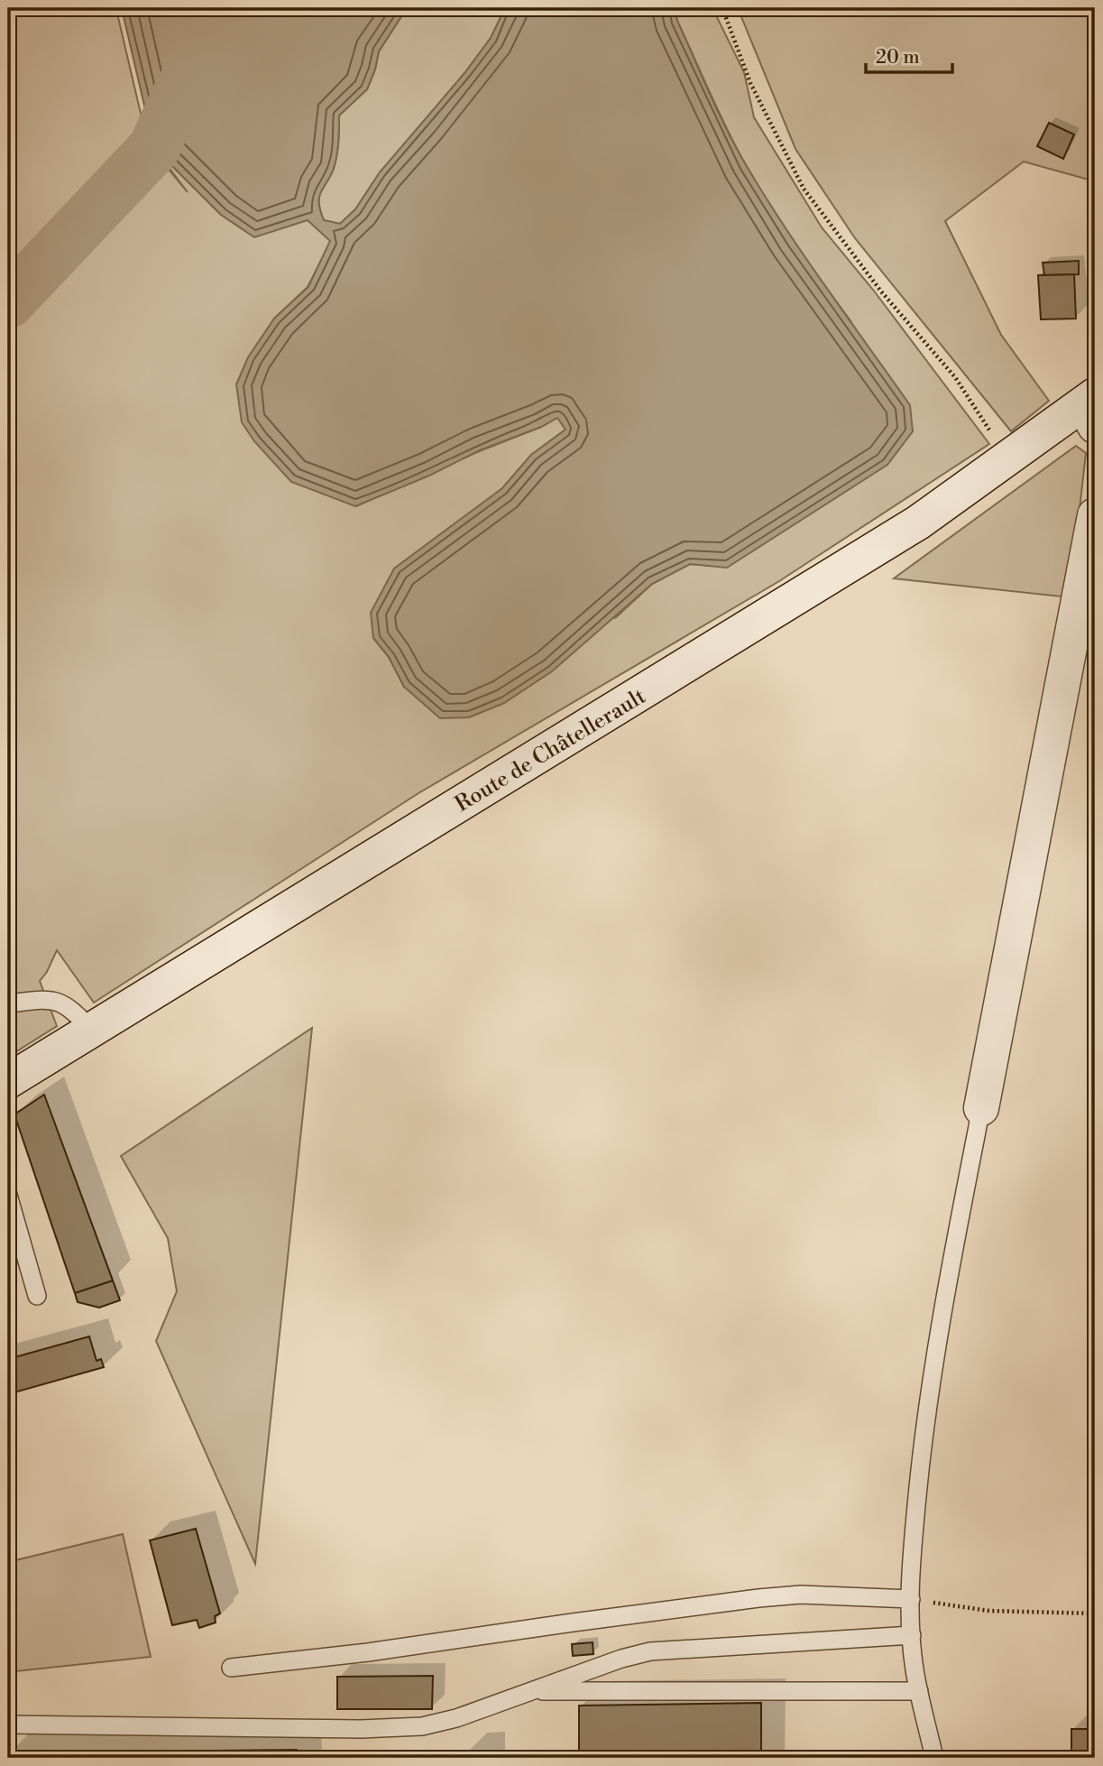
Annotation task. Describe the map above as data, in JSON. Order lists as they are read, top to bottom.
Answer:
{
  "streets": {
    "main road": ["Route de Châtellerault"]
  },
  "scale_bar": "20 m"
}
